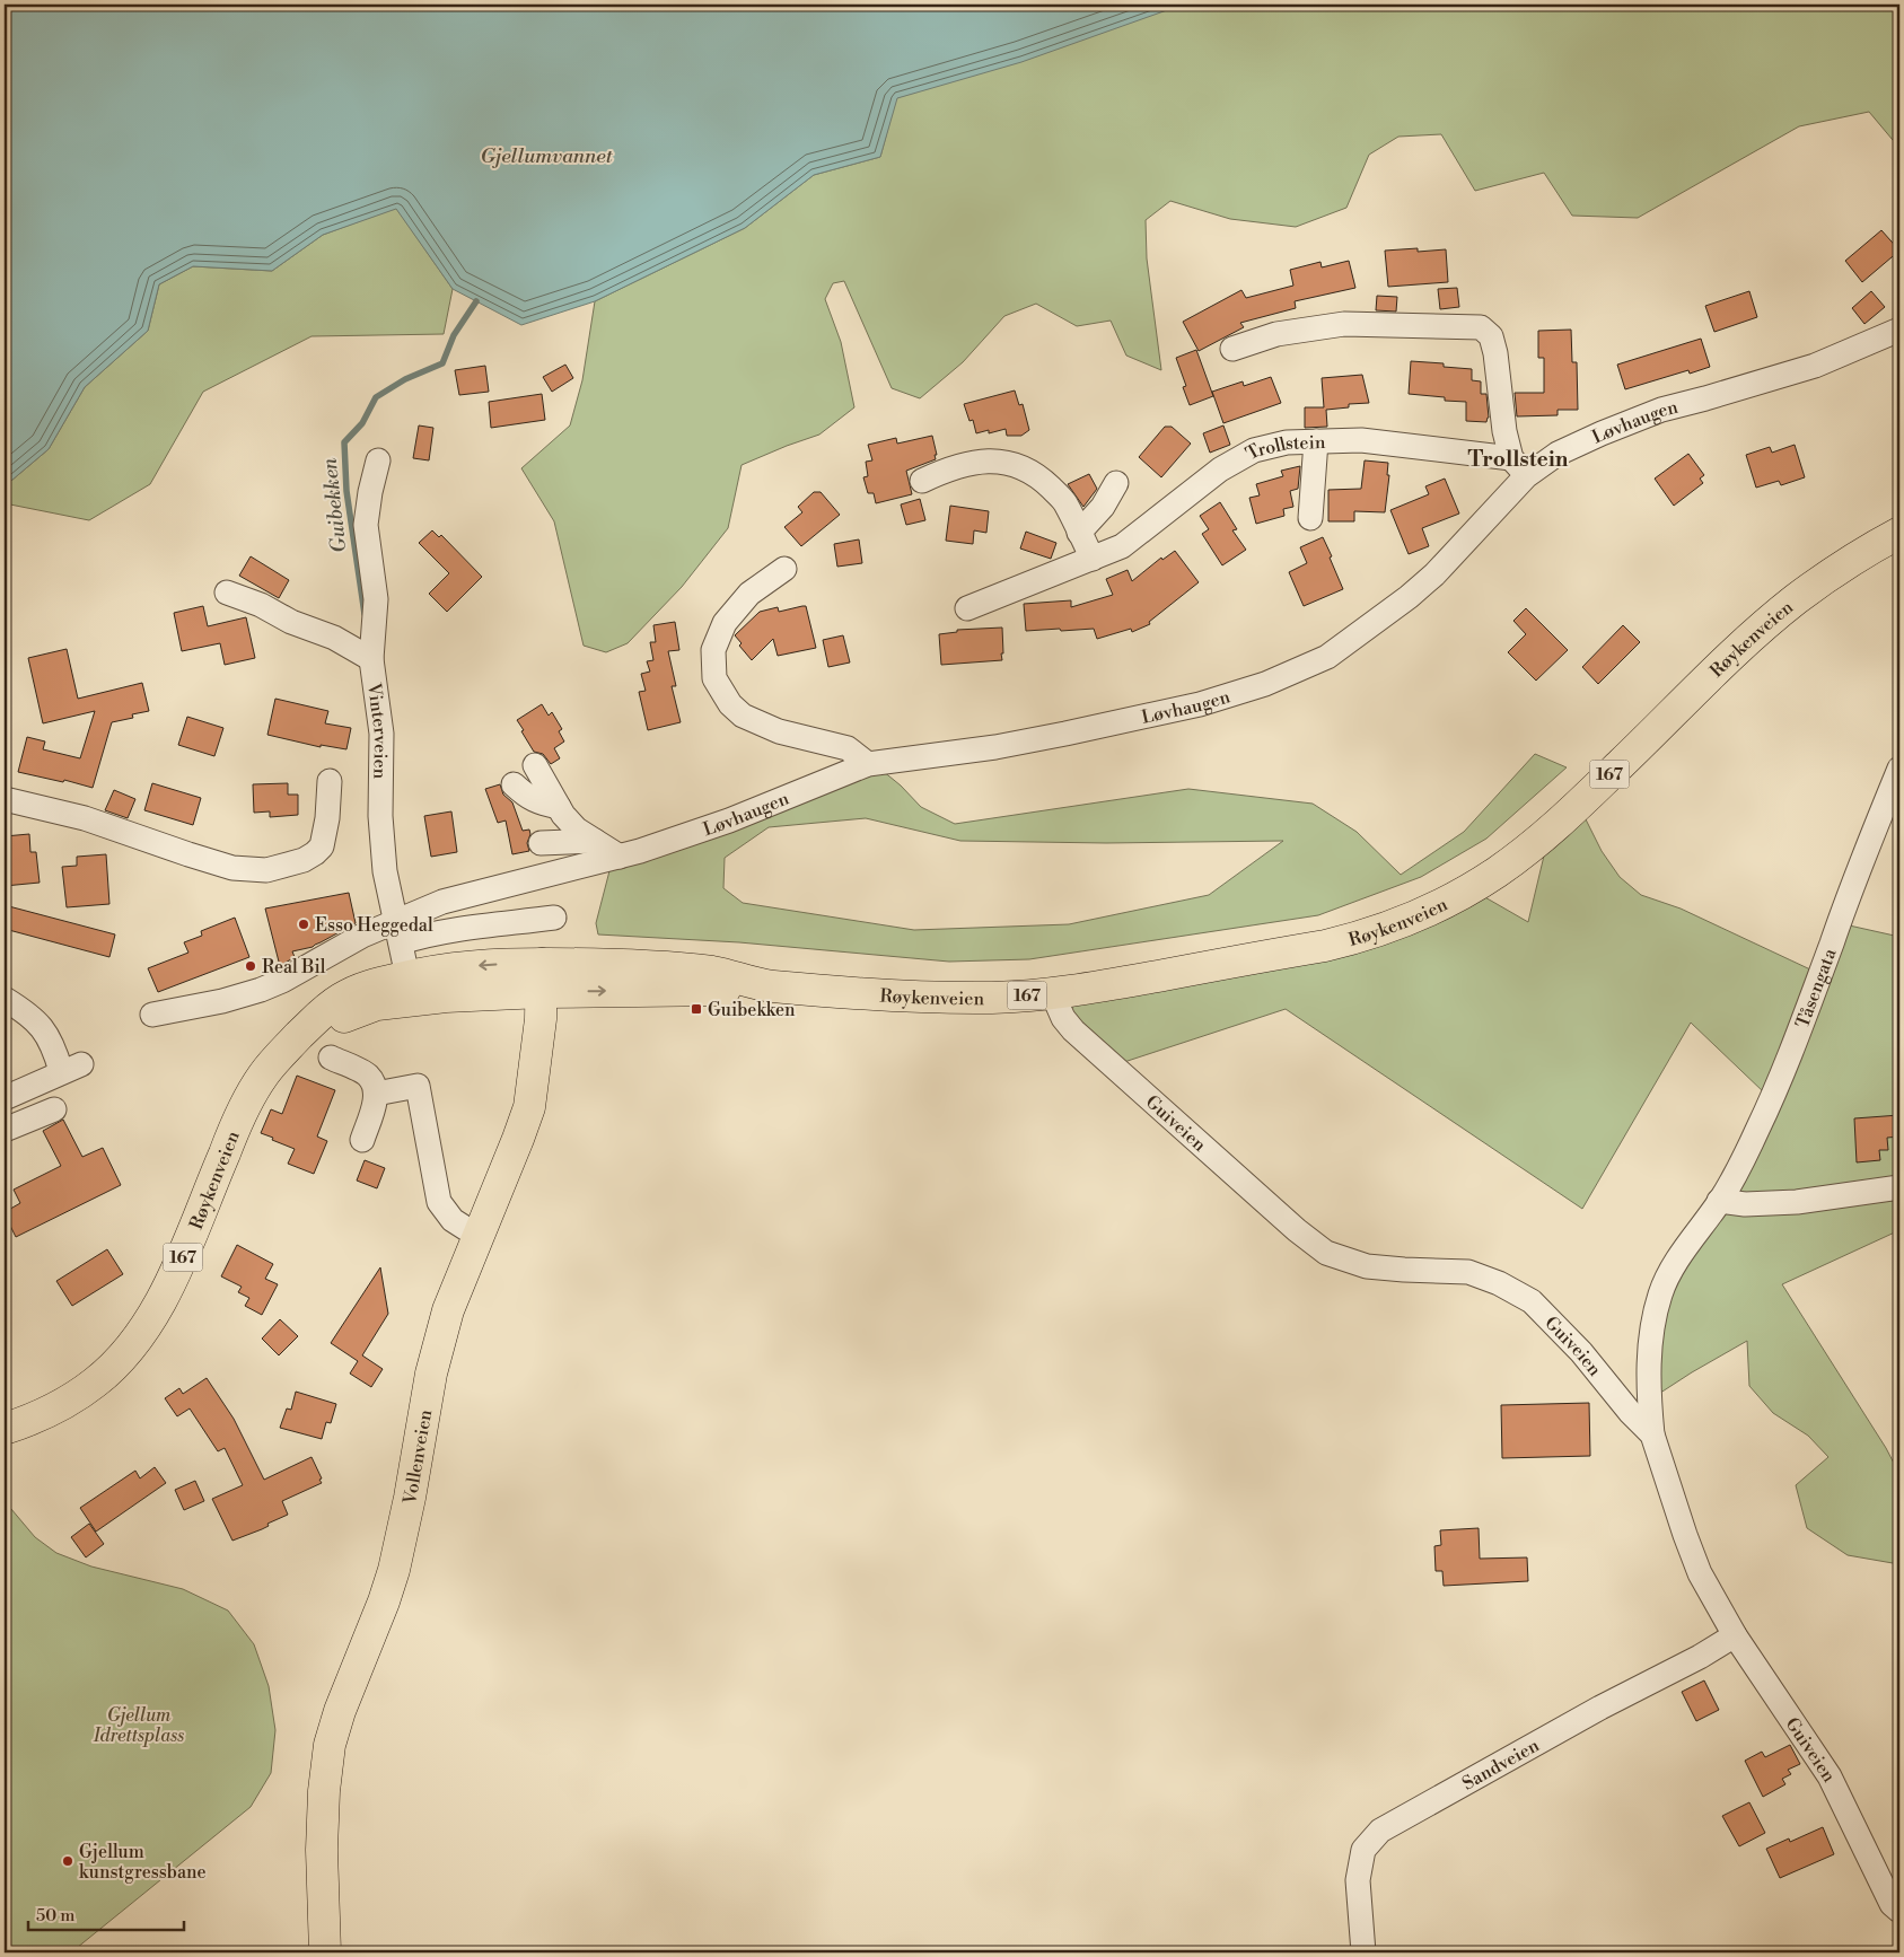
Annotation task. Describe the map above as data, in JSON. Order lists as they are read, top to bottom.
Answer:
{
  "streets": {
    "main road": ["Røykenveien", "167", "Vollenveien"],
    "street": [
      "Løvhaugen",
      "Trollstein",
      "Vinterveien",
      "Tåsengata",
      "Guiveien",
      "Sandveien"
    ]
  },
  "crossings": [
    ["Løvhaugen", "Trollstein"],
    ["Løvhaugen", "Vinterveien"],
    ["Røykenveien", "Vinterveien"],
    ["Røykenveien", "Guiveien"],
    ["Røykenveien", "Vollenveien"],
    ["Tåsengata", "Guiveien"],
    ["Guiveien", "Sandveien"]
  ],
  "districts": ["Trollstein"],
  "water": ["Gjellumvannet", "Guibekken"],
  "parks": ["Gjellum Idrettsplass"],
  "places": {
    "other": ["Esso Heggedal", "Real Bil", "Gjellum kunstgressbane"],
    "transit": ["Guibekken"]
  },
  "scale_bar": "50 m"
}
